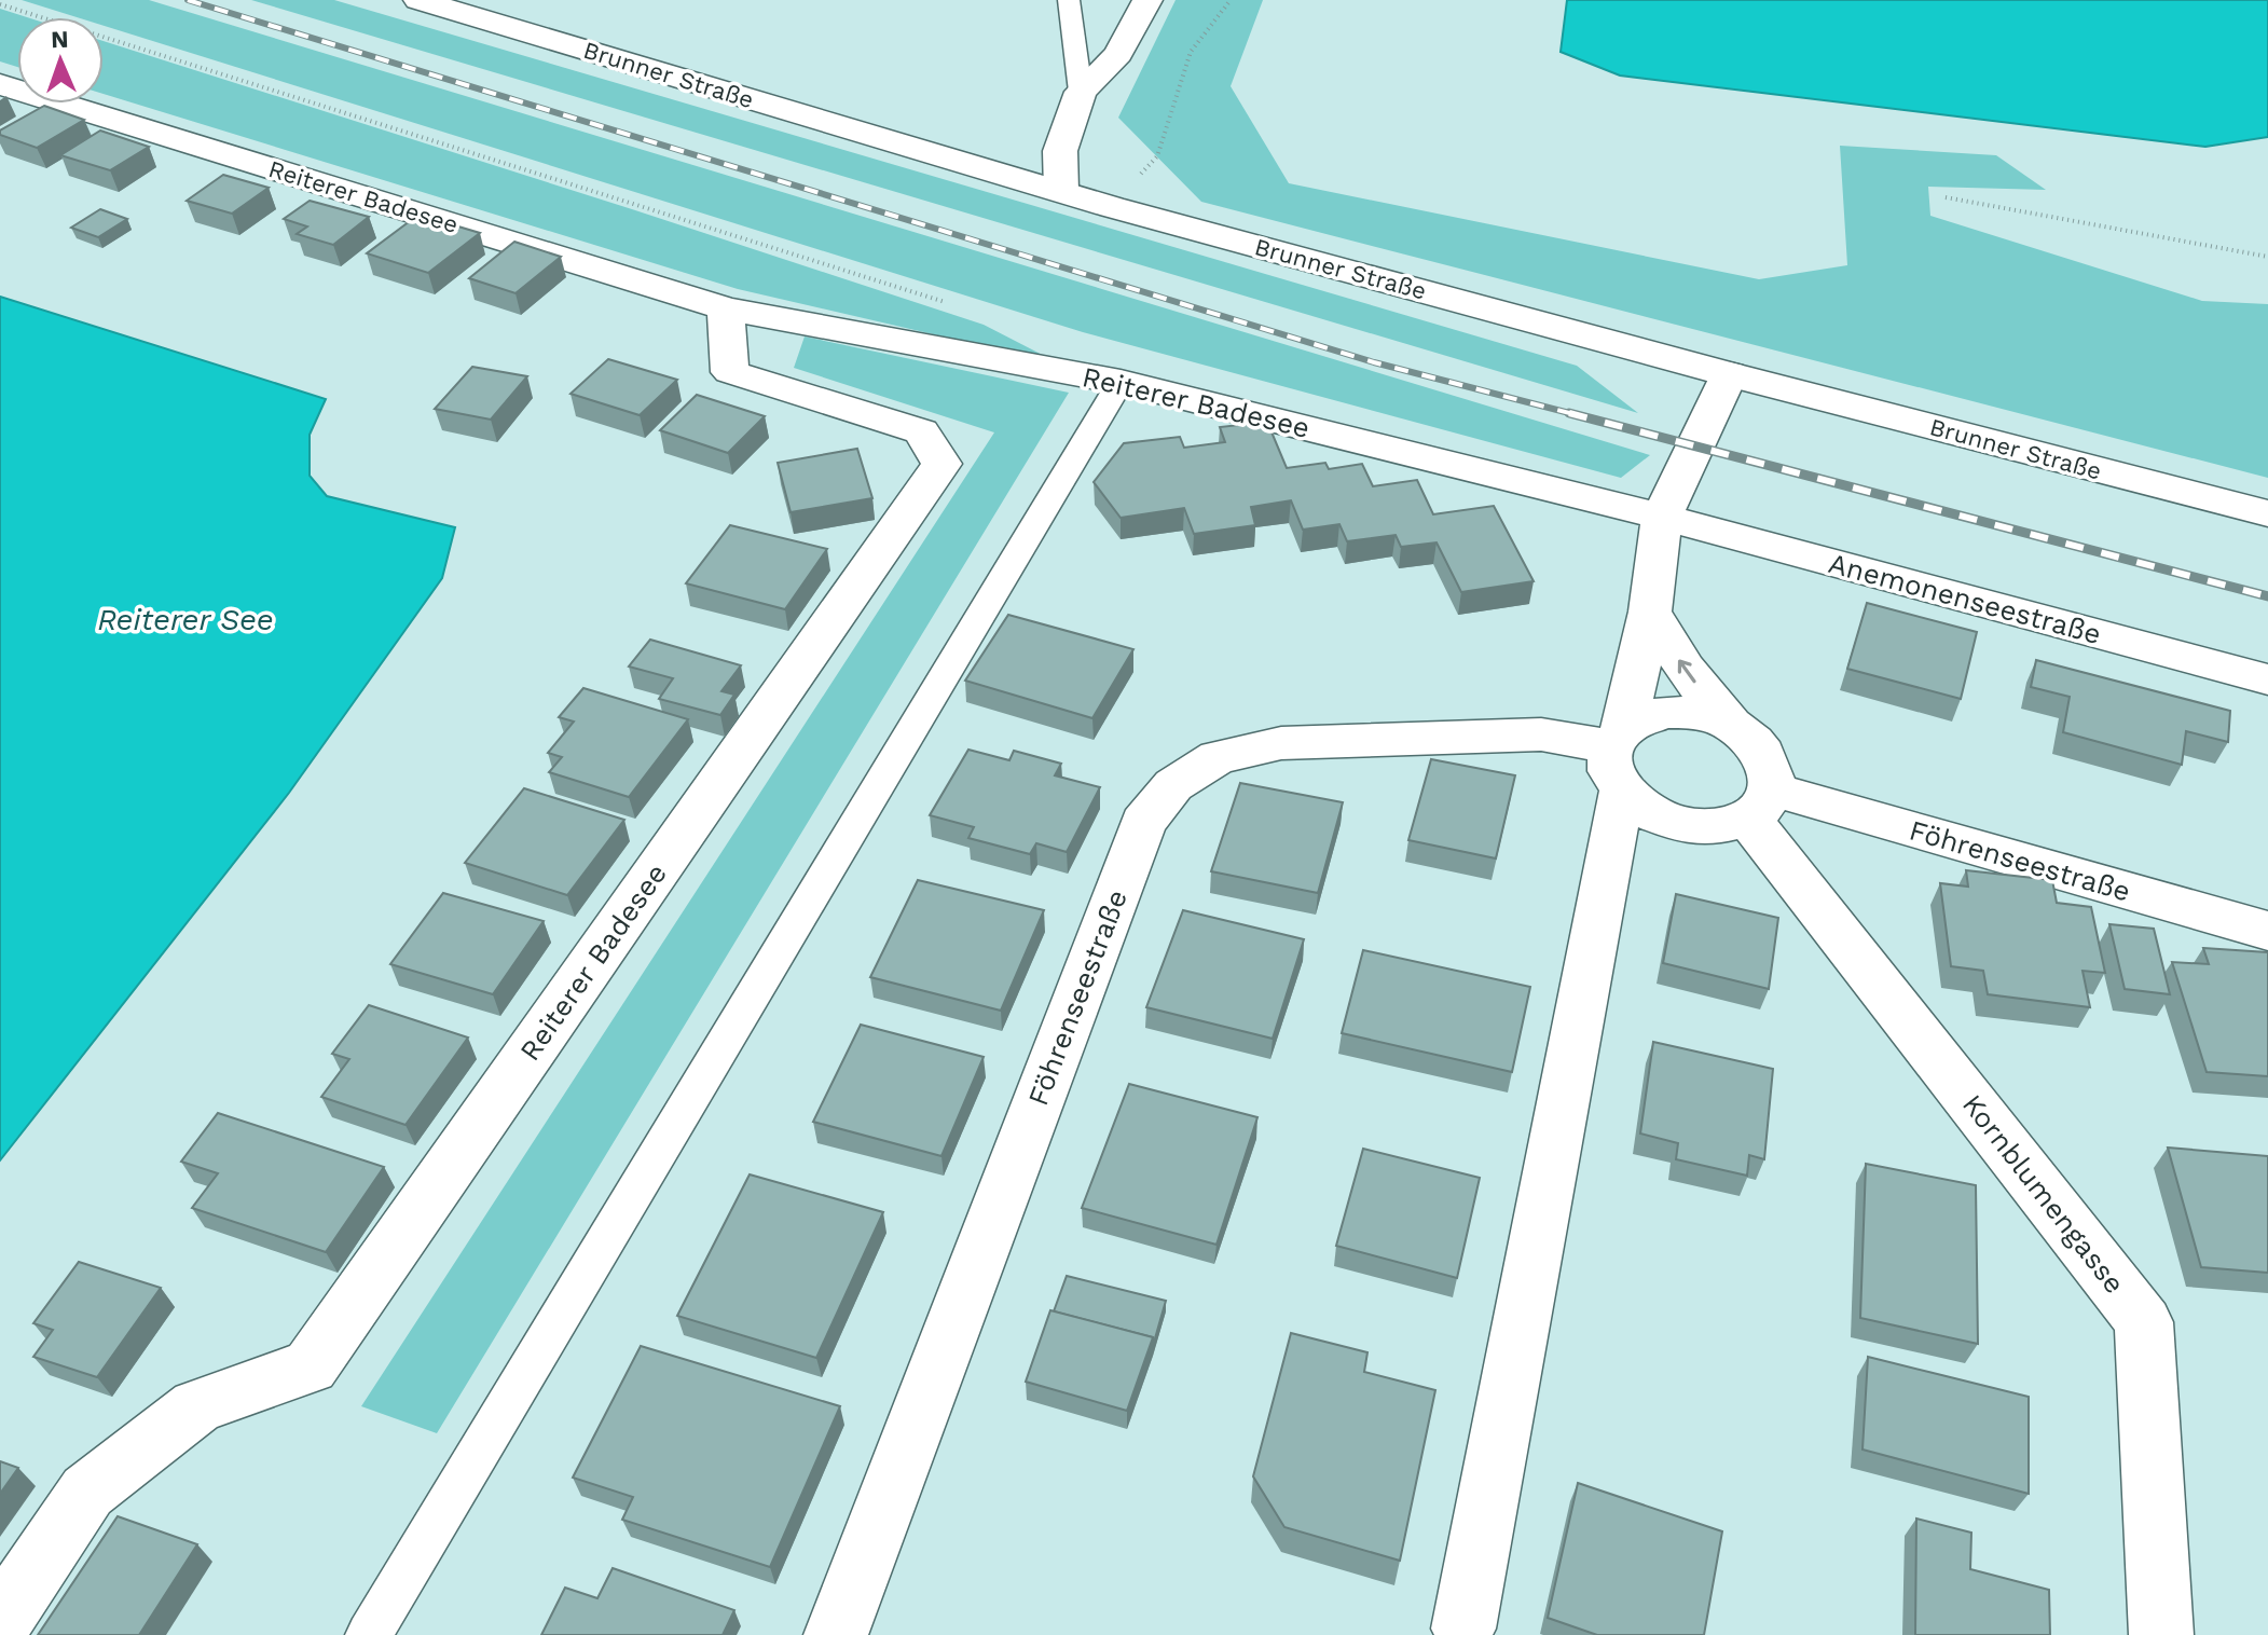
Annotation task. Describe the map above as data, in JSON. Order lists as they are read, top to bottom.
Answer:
{
  "streets": {
    "street": [
      "Brunner Straße",
      "Reiterer Badesee",
      "Anemonenseestraße",
      "Föhrenseestraße",
      "Kornblumengasse"
    ]
  },
  "crossings": [
    ["Reiterer Badesee", "Anemonenseestraße"],
    ["Föhrenseestraße", "Kornblumengasse"]
  ],
  "water": ["Reiterer See"],
  "north": "top"
}
